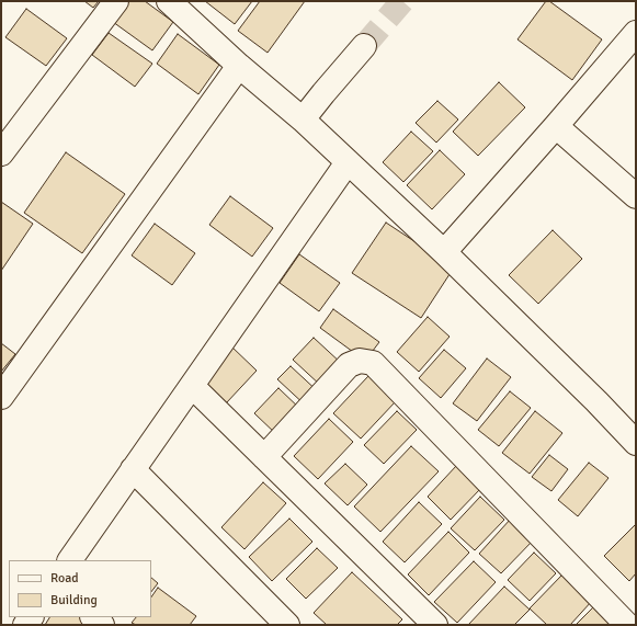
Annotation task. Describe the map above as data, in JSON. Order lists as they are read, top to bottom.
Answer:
{
  "legend": ["Road", "Building"]
}
